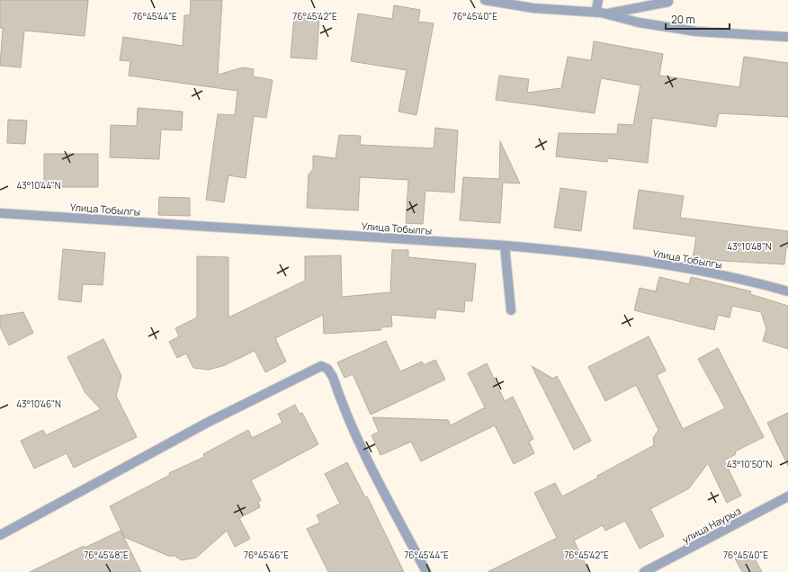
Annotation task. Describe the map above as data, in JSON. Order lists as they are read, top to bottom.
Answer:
{
  "streets": {
    "street": ["Улица Тобылгы", "улица Наурыз"]
  },
  "scale_bar": "20 m",
  "coordinates": [
    "76°45'44\"E",
    "76°45'42\"E",
    "76°45'40\"E",
    "43°10'44\"N",
    "43°10'48\"N",
    "43°10'46\"N",
    "43°10'50\"N",
    "76°45'48\"E",
    "76°45'46\"E"
  ]
}
